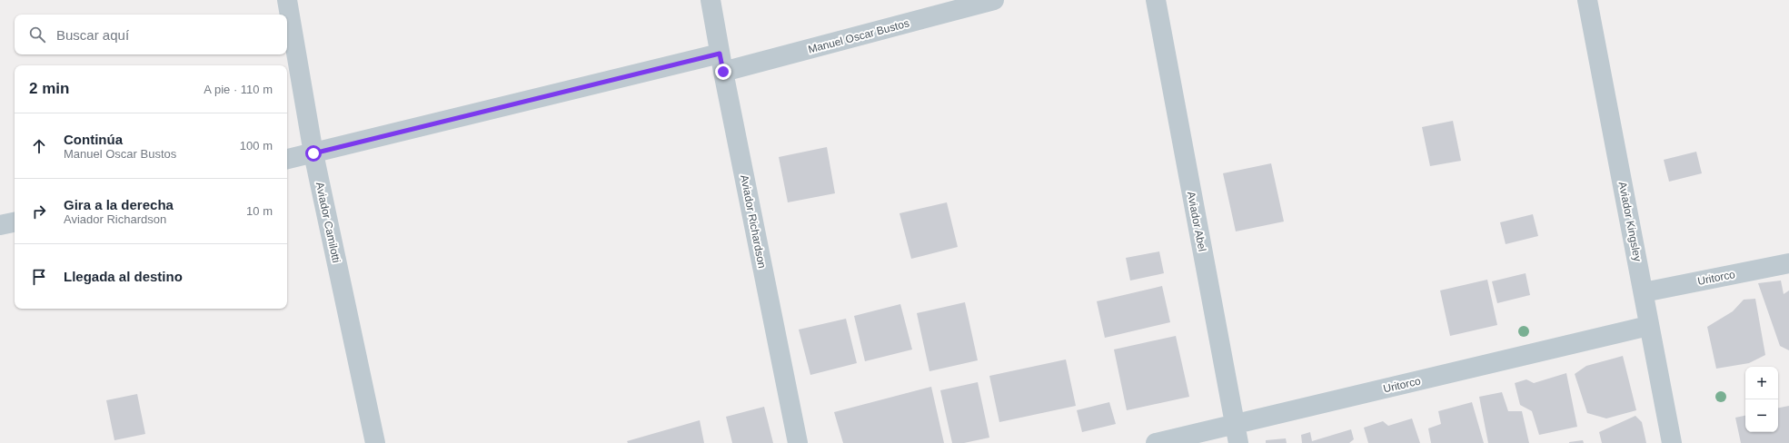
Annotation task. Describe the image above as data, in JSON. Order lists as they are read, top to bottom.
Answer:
{
  "streets": {
    "street": [
      "Manuel Oscar Bustos",
      "Aviador Richardson",
      "Aviador Abel",
      "Aviador Kingsley",
      "Aviador Camilotti",
      "Uritorco"
    ]
  },
  "crossings": [
    ["Manuel Oscar Bustos", "Aviador Richardson"],
    ["Manuel Oscar Bustos", "Aviador Camilotti"],
    ["Aviador Abel", "Uritorco"],
    ["Aviador Kingsley", "Uritorco"]
  ],
  "page": {
    "search": "Buscar aquí",
    "heading": ["2 min", "A pie · 110 m"],
    "list": [
      ["Continúa", "Manuel Oscar Bustos", "100 m"],
      ["Gira a la derecha", "Aviador Richardson", "10 m"],
      "Llegada al destino"
    ],
    "map_buttons": ["+", "−"]
  }
}
